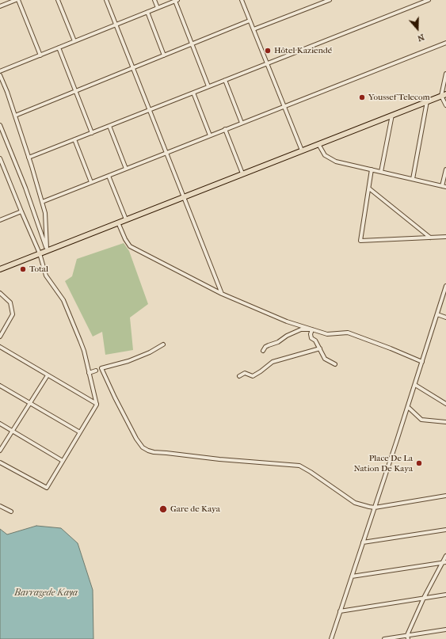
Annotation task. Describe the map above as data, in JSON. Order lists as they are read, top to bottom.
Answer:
{
  "water": ["Barragede Kaya"],
  "places": [
    "Hôtel Kaziendé",
    "Youssef Telecom",
    "Total",
    "Place De La Nation De Kaya",
    "Gare de Kaya"
  ],
  "north": "bottom"
}
